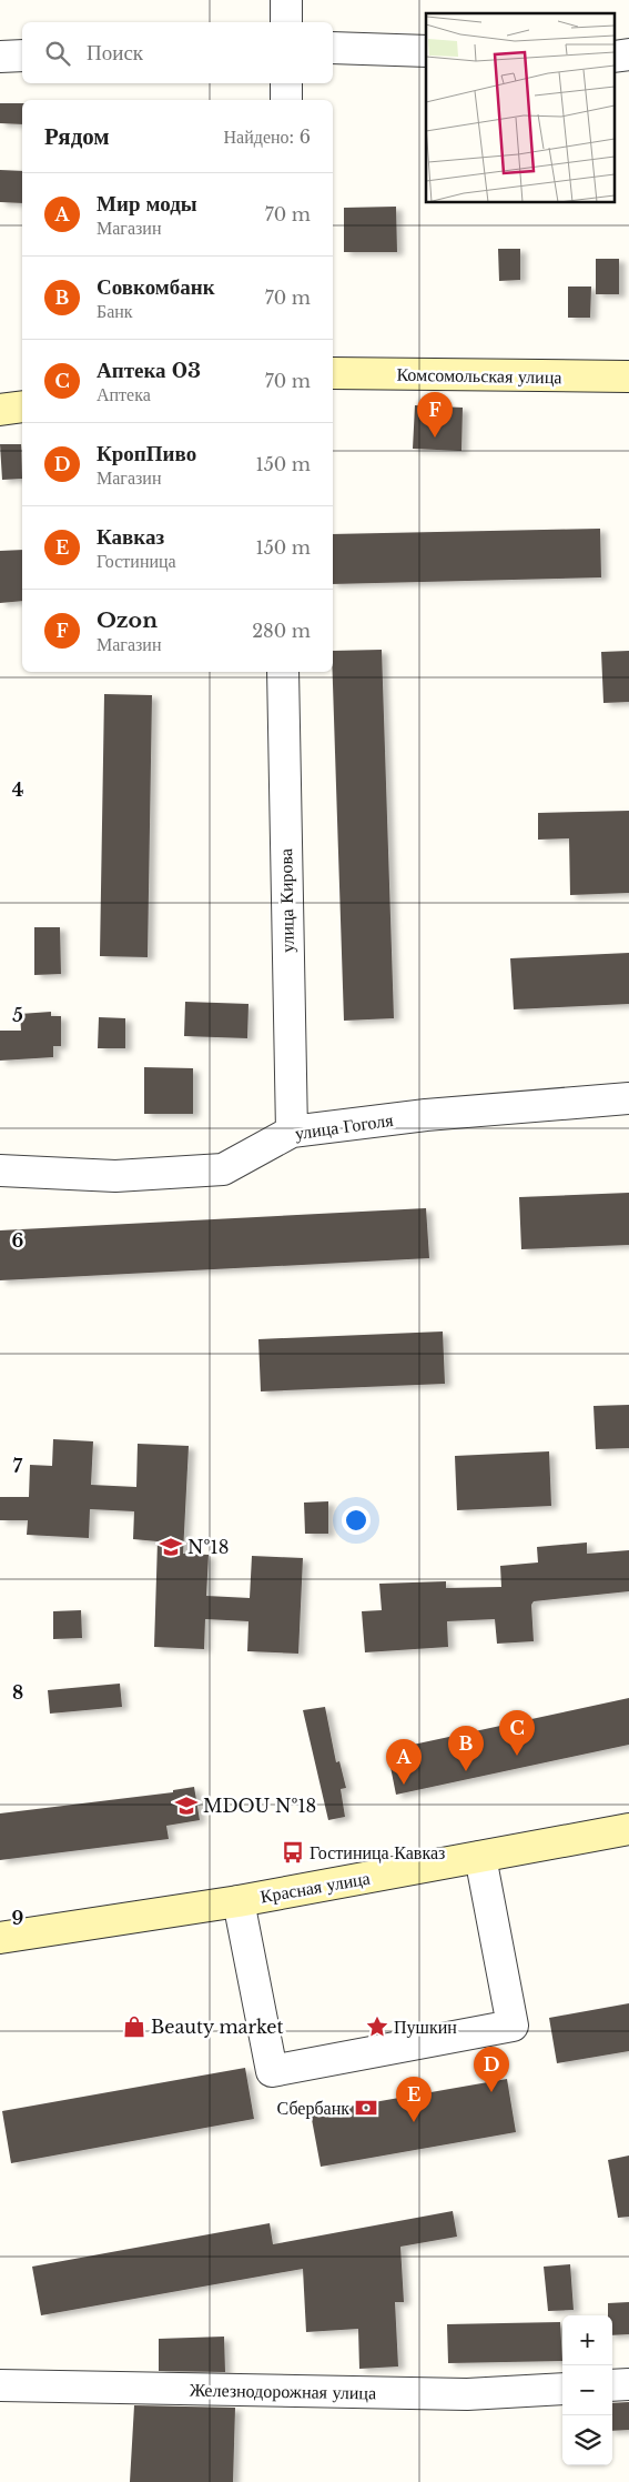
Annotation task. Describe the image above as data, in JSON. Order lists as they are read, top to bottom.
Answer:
{
  "streets": {
    "main road": ["Комсомольская улица", "Красная улица"],
    "street": ["улица Кирова", "улица Гоголя", "Железнодорожная улица"]
  },
  "crossings": [
    ["улица Кирова", "улица Гоголя"]
  ],
  "places": {
    "school or university": ["№18", "MDOU №18"],
    "bus stop": ["Гостиница Кавказ"],
    "shop": ["Beauty market"],
    "place": ["Пушкин"],
    "bank": ["Сбербанк"]
  },
  "page": {
    "search": "Поиск",
    "heading": ["Рядом", "Найдено: 6"],
    "list": [
      {
        "mark": "A",
        "name": "Мир моды",
        "note": "Магазин",
        "value": "70 m"
      },
      {
        "mark": "B",
        "name": "Совкомбанк",
        "note": "Банк",
        "value": "70 m"
      },
      {
        "mark": "C",
        "name": "Аптека 03",
        "note": "Аптека",
        "value": "70 m"
      },
      {
        "mark": "D",
        "name": "КропПиво",
        "note": "Магазин",
        "value": "150 m"
      },
      {
        "mark": "E",
        "name": "Кавказ",
        "note": "Гостиница",
        "value": "150 m"
      },
      {
        "mark": "F",
        "name": "Ozon",
        "note": "Магазин",
        "value": "280 m"
      }
    ],
    "pins": [
      "F",
      "C",
      "B",
      "A",
      "D",
      "E"
    ],
    "map_buttons": ["+", "−"]
  },
  "grid": {
    "rows": [
      "4",
      "5",
      "6",
      "7",
      "8",
      "9"
    ]
  }
}
